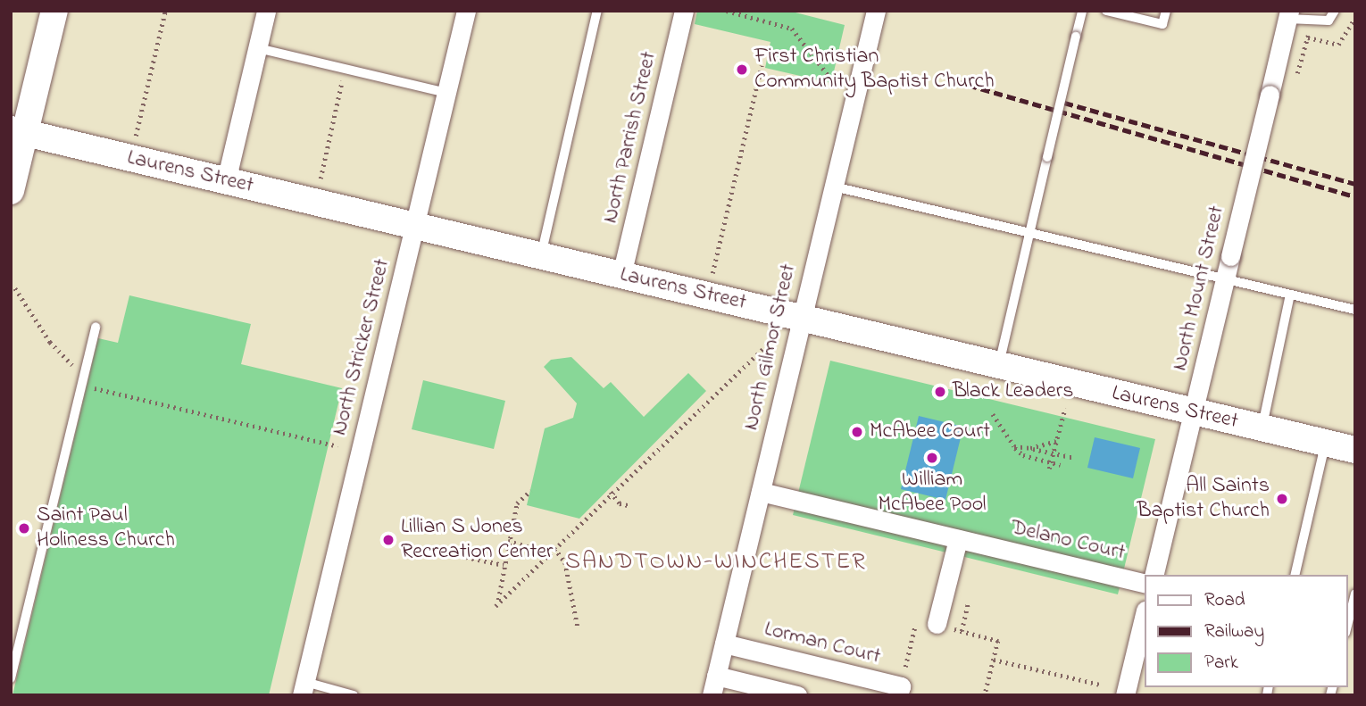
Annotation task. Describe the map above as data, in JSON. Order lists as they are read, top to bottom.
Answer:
{
  "streets": {
    "street": [
      "North Parrish Street",
      "Laurens Street",
      "North Mount Street",
      "North Stricker Street",
      "North Gilmor Street",
      "Delano Court",
      "Lorman Court"
    ]
  },
  "crossings": [
    ["North Parrish Street", "Laurens Street"],
    ["Laurens Street", "North Mount Street"],
    ["Laurens Street", "North Stricker Street"],
    ["Laurens Street", "North Gilmor Street"],
    ["North Gilmor Street", "Delano Court"],
    ["North Gilmor Street", "Lorman Court"]
  ],
  "districts": ["SANDTOWN-WINCHESTER"],
  "places": [
    "First Christian Community Baptist Church",
    "Black Leaders",
    "McAbee Court",
    "William McAbee Pool",
    "All Saints Baptist Church",
    "Saint Paul Holiness Church",
    "Lillian S Jones Recreation Center"
  ],
  "legend": ["Road", "Railway", "Park"]
}
